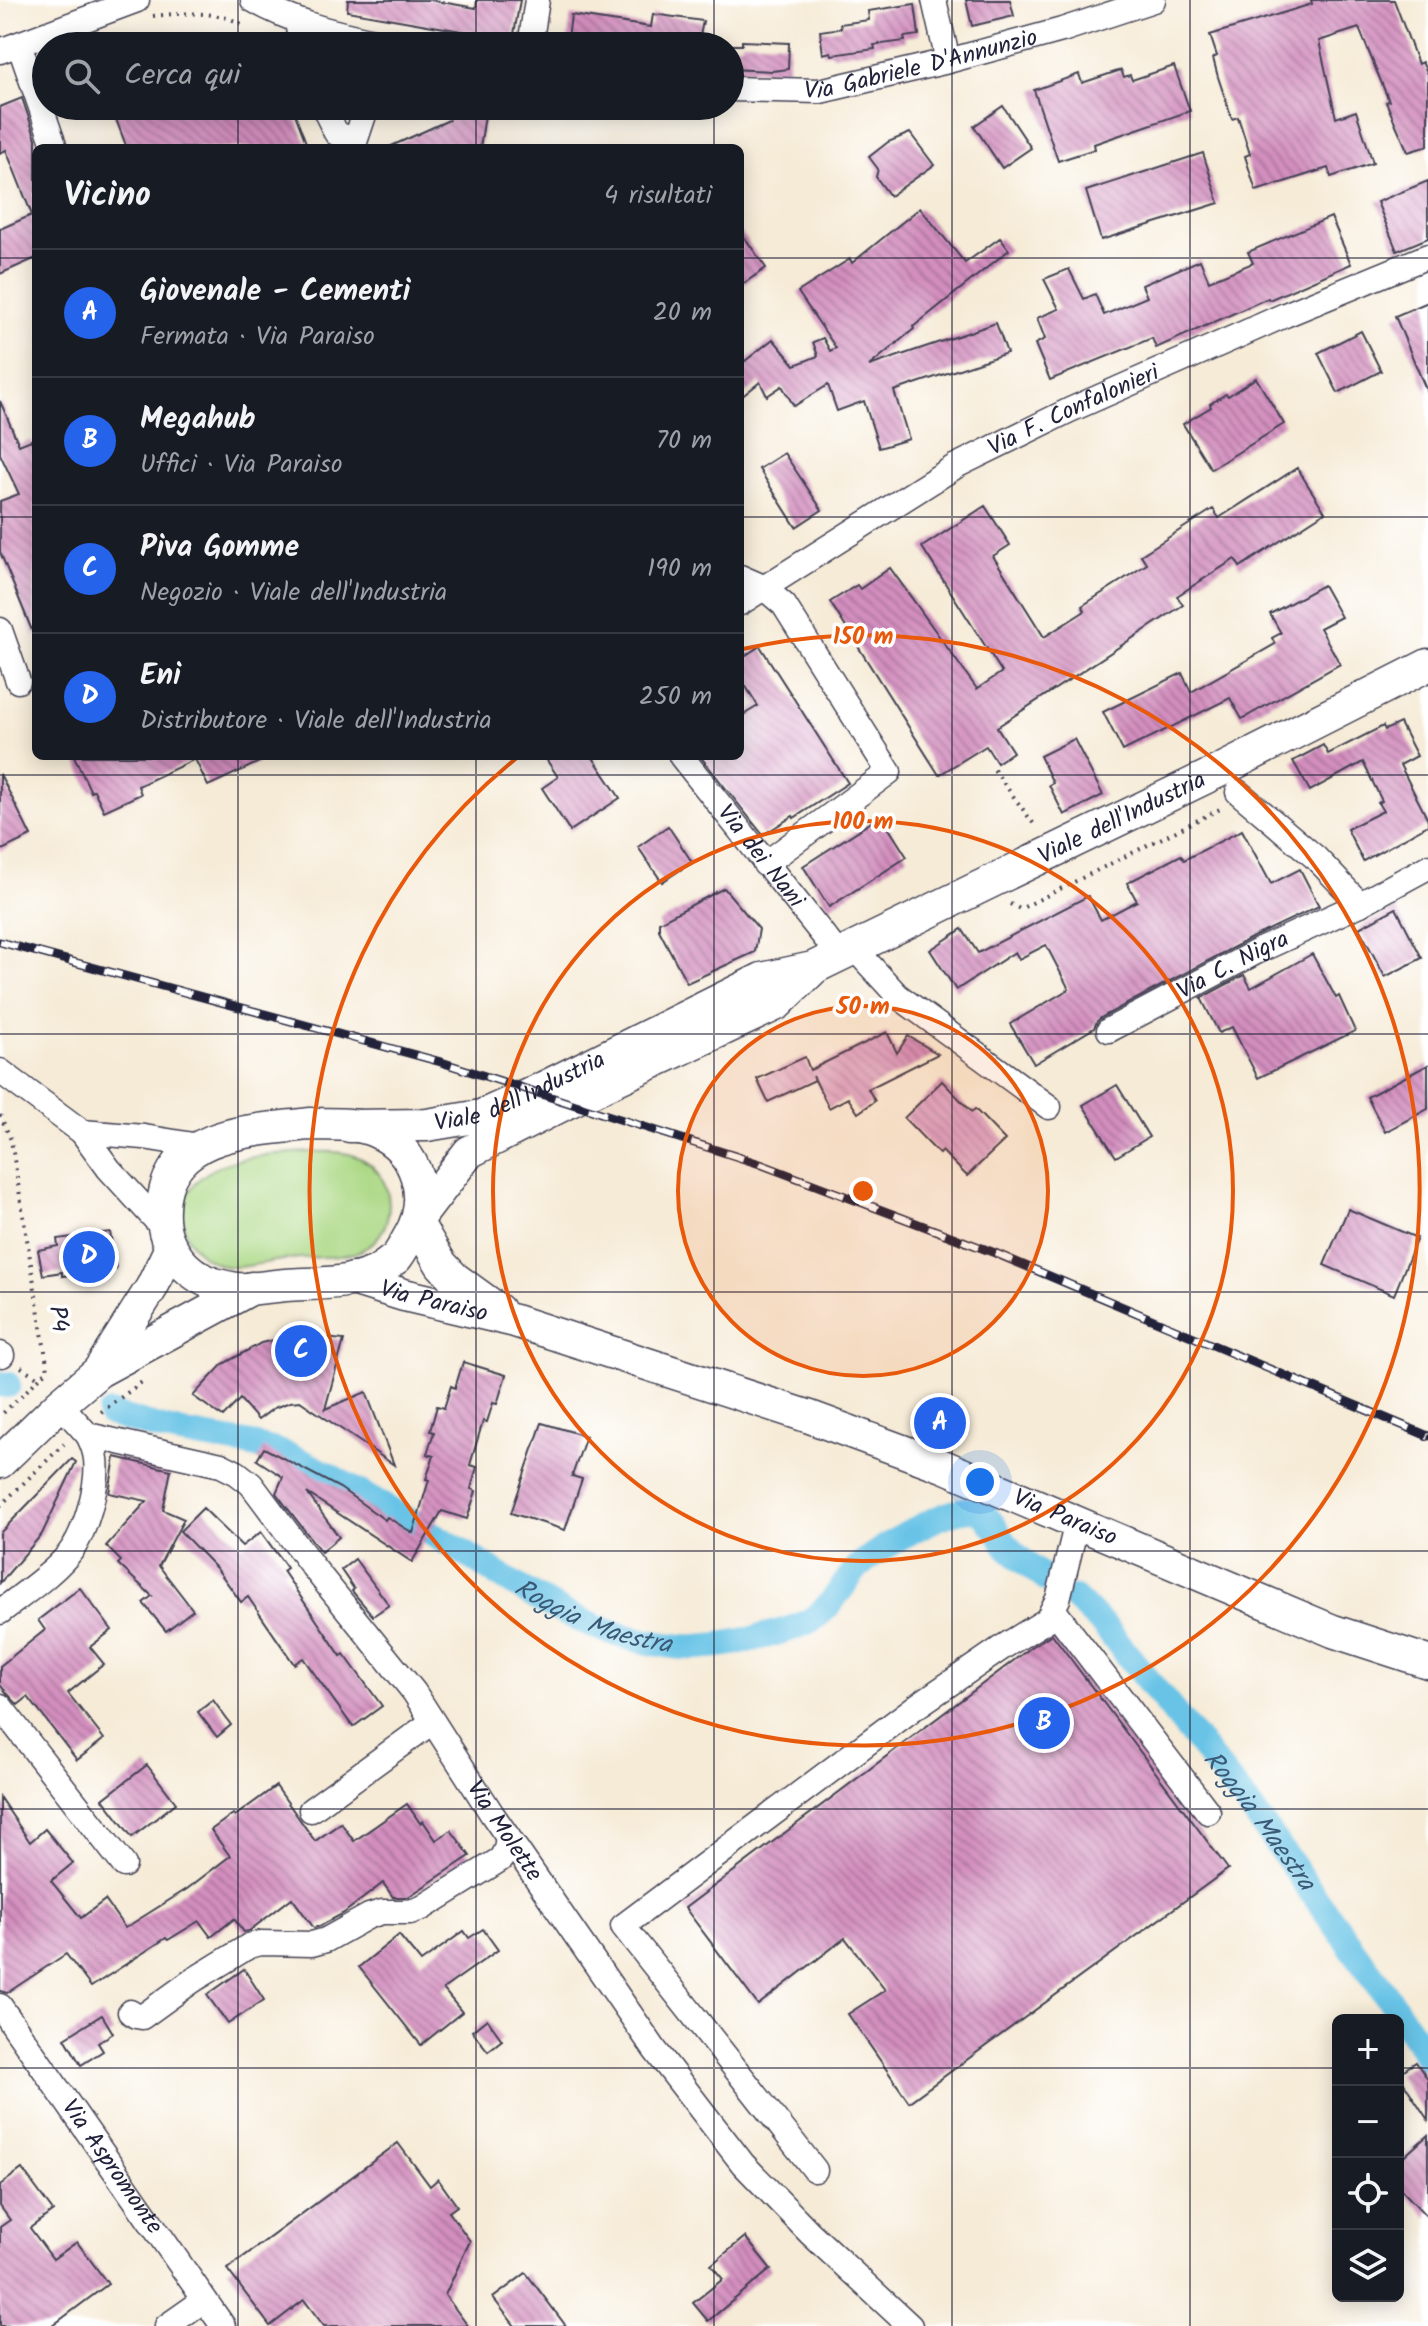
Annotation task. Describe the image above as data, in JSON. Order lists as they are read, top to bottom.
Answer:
{
  "streets": {
    "main road": ["Viale dell'Industria", "Via Paraiso"],
    "street": [
      "Via Gabriele D'Annunzio",
      "Via F. Confalonieri",
      "Via dei Nani",
      "Via C. Nigra",
      "Via Molette",
      "Via Aspromonte"
    ],
    "path": ["P4"]
  },
  "crossings": [
    ["Viale dell'Industria", "Via dei Nani"],
    ["Viale dell'Industria", "Via Paraiso"]
  ],
  "water": ["Roggia Maestra"],
  "page": {
    "search": "Cerca qui",
    "heading": ["Vicino", "4 risultati"],
    "list": [
      {
        "mark": "A",
        "name": "Giovenale - Cementi",
        "note": "Fermata · Via Paraiso",
        "value": "20 m"
      },
      {
        "mark": "B",
        "name": "Megahub",
        "note": "Uffici · Via Paraiso",
        "value": "70 m"
      },
      {
        "mark": "C",
        "name": "Piva Gomme",
        "note": "Negozio · Viale dell'Industria",
        "value": "190 m"
      },
      {
        "mark": "D",
        "name": "Eni",
        "note": "Distributore · Viale dell'Industria",
        "value": "250 m"
      }
    ],
    "pins": [
      "D",
      "C",
      "A",
      "B"
    ],
    "map_buttons": ["+", "−"]
  },
  "rings": ["150 m", "100 m", "50 m"]
}
